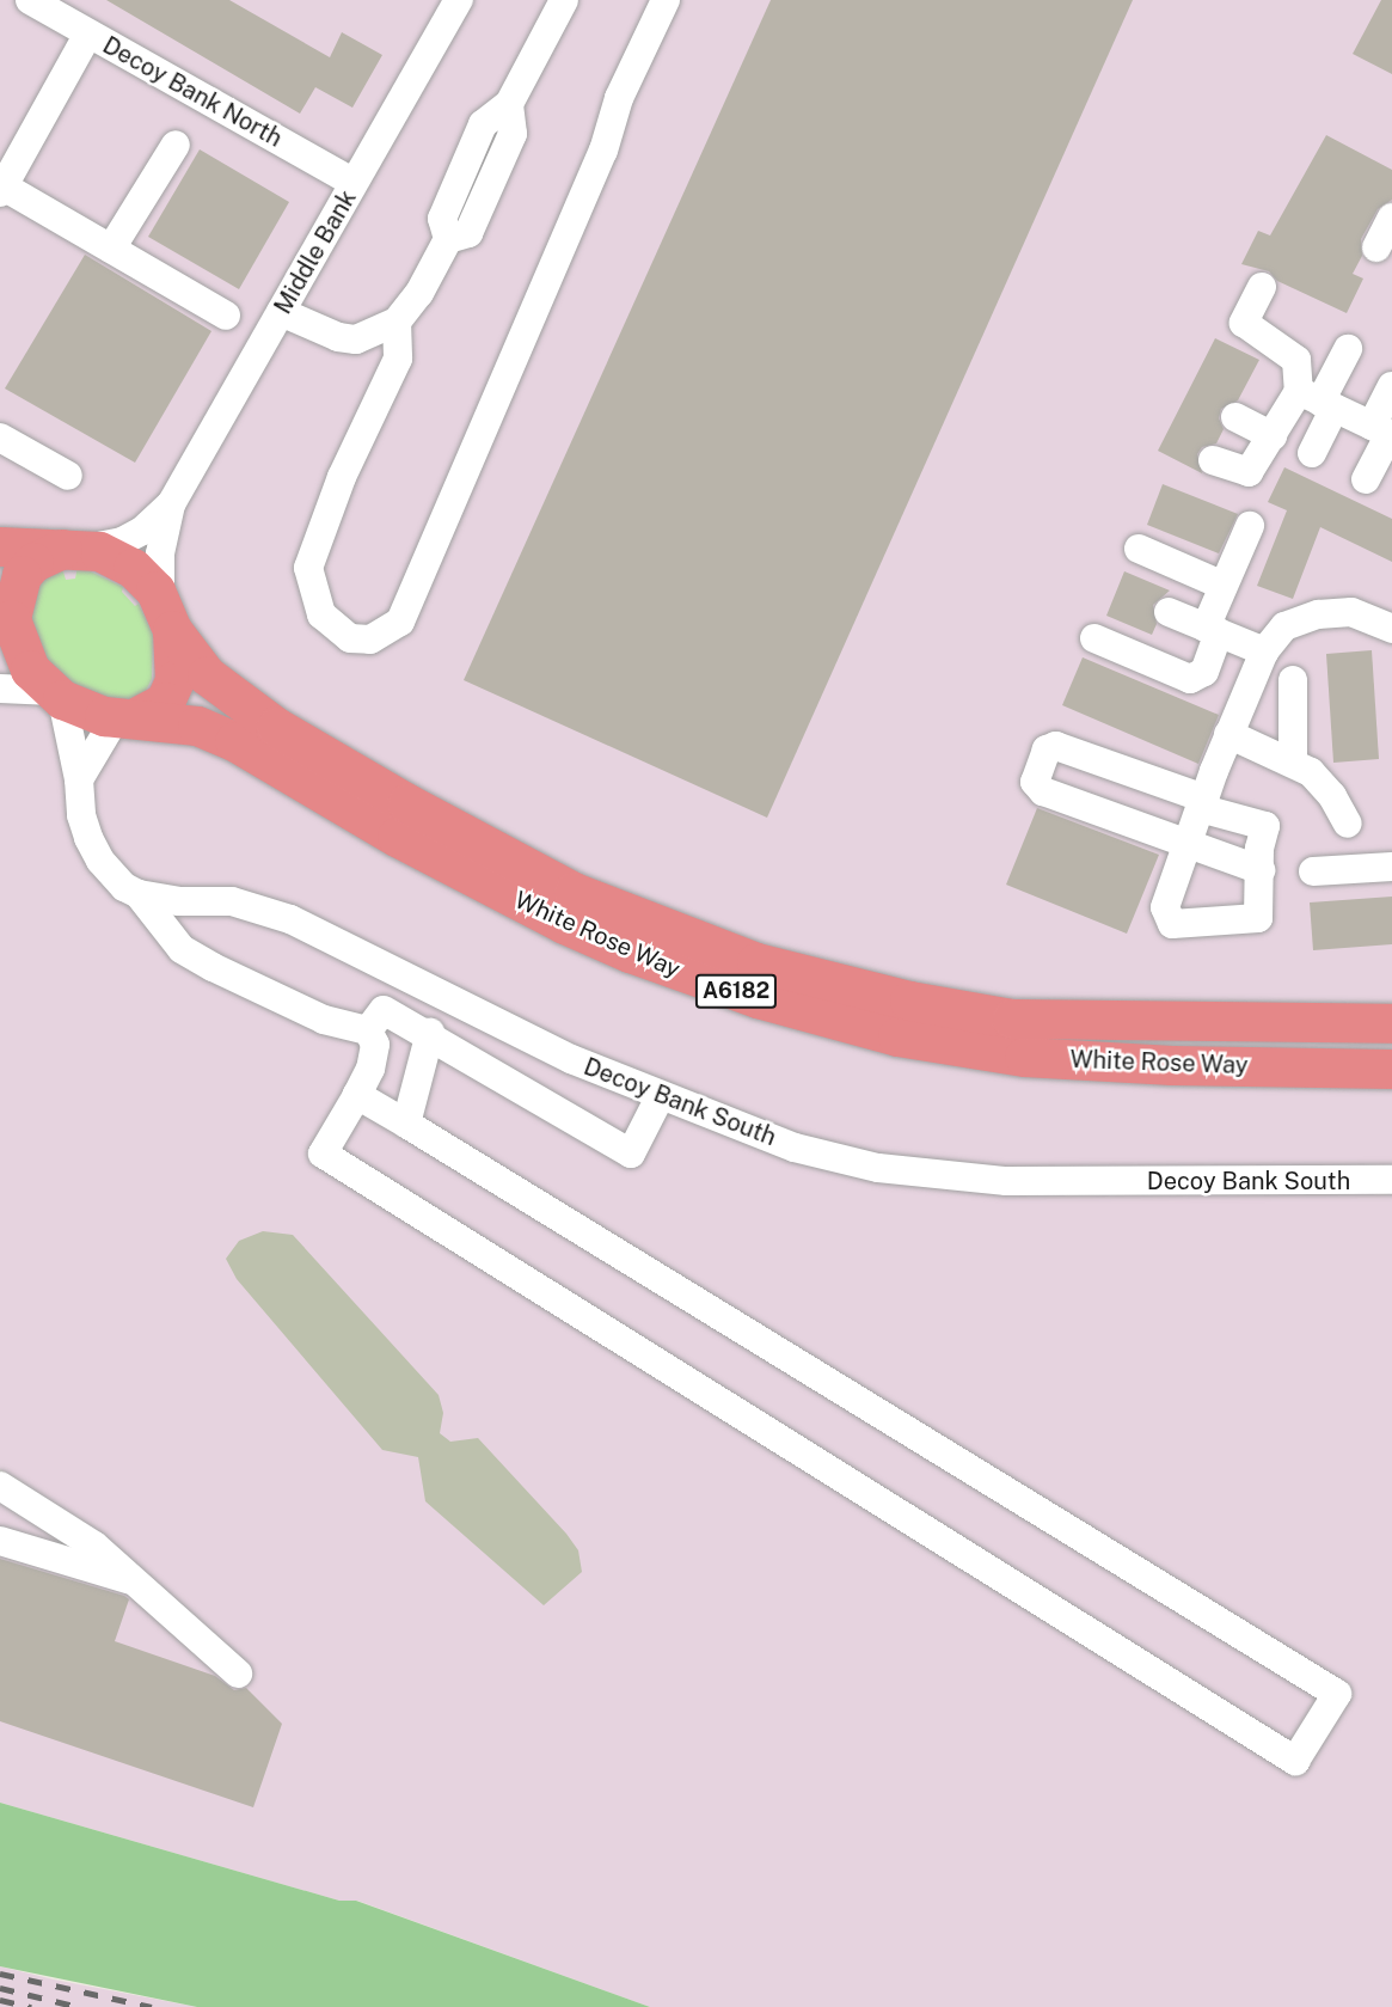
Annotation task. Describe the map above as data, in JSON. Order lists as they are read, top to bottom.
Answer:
{
  "streets": {
    "highway": ["White Rose Way", "A6182"],
    "street": ["Decoy Bank North", "Middle Bank", "Decoy Bank South"]
  },
  "crossings": [
    ["Decoy Bank North", "Middle Bank"],
    ["Middle Bank", "White Rose Way"],
    ["Middle Bank", "Decoy Bank South"],
    ["White Rose Way", "Decoy Bank South"]
  ]
}
